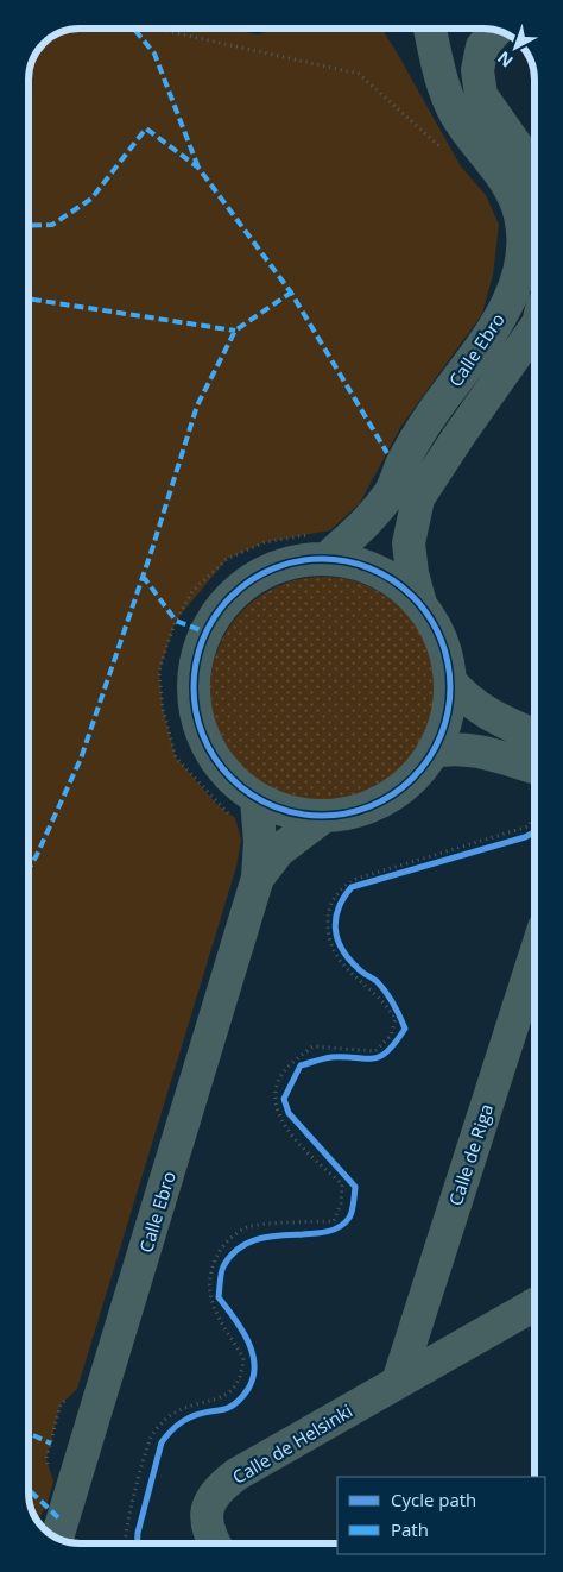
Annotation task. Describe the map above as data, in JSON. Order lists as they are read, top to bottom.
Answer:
{
  "streets": {
    "street": ["Calle Ebro", "Calle de Riga", "Calle de Helsinki"]
  },
  "crossings": [
    ["Calle de Riga", "Calle de Helsinki"]
  ],
  "legend": ["Cycle path", "Path"],
  "north": "bottom left"
}
